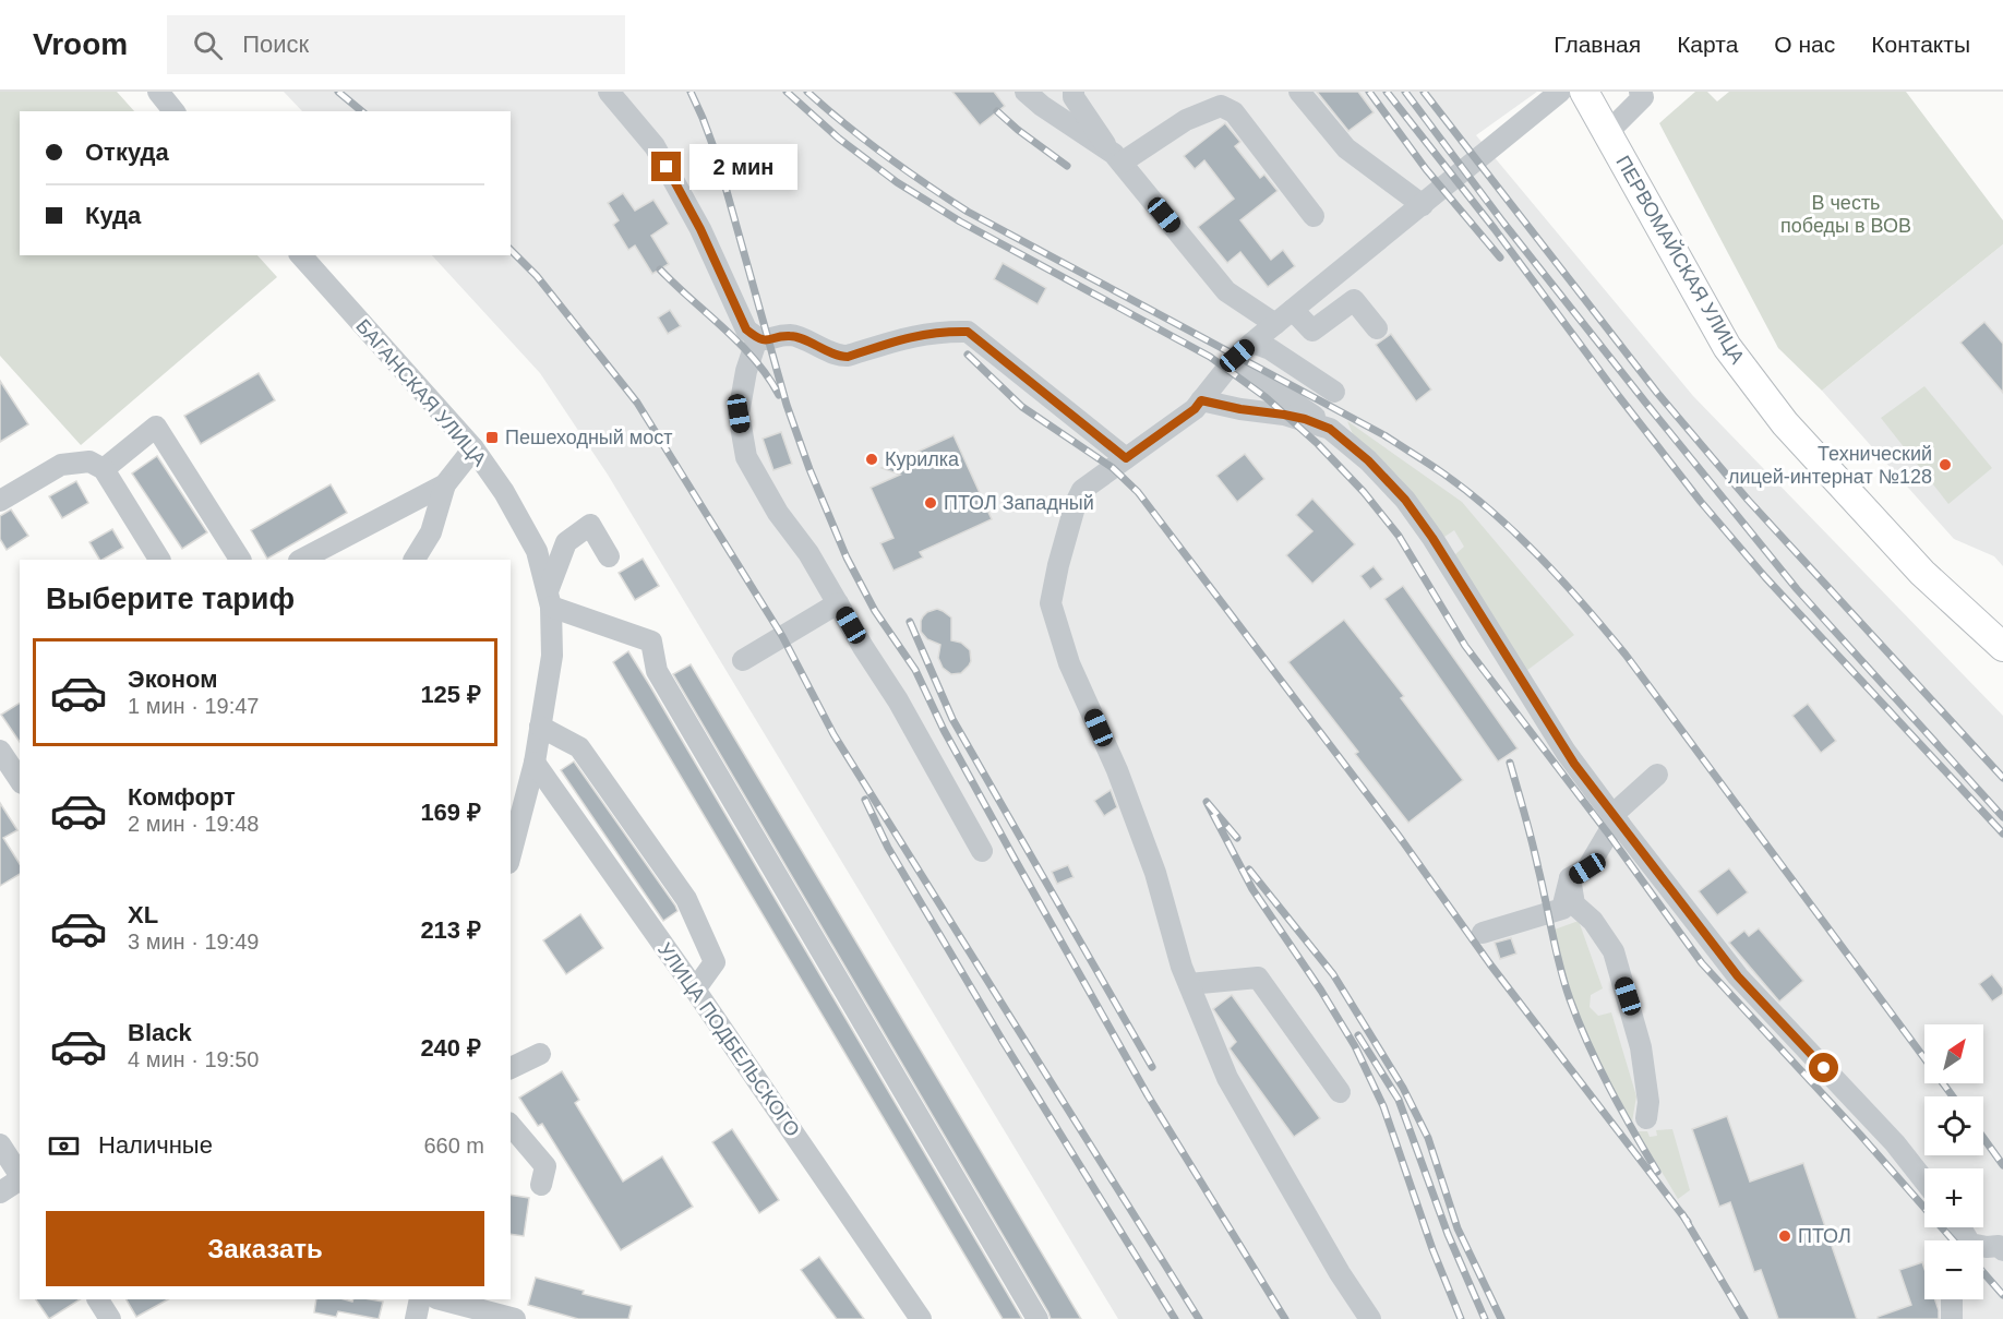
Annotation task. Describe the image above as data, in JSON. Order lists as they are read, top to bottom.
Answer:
{
  "streets": {
    "main road": ["ПЕРВОМАЙСКАЯ УЛИЦА"],
    "street": ["БАГАНСКАЯ УЛИЦА", "УЛИЦА ПОДБЕЛЬСКОГО"]
  },
  "crossings": [
    ["БАГАНСКАЯ УЛИЦА", "УЛИЦА ПОДБЕЛЬСКОГО"]
  ],
  "parks": ["В честь победы в ВОВ"],
  "places": {
    "transit": ["Пешеходный мост"],
    "other": [
      "Курилка",
      "Технический лицей-интернат №128",
      "ПТОЛ Западный",
      "ПТОЛ"
    ]
  },
  "north": "top right",
  "page": {
    "header": "Vroom",
    "search": "Поиск",
    "nav": [
      "Главная",
      "Карта",
      "О нас",
      "Контакты"
    ],
    "banner": ["Откуда", "Куда"],
    "bubble": "2 мин",
    "heading": "Выберите тариф",
    "list": [
      {
        "name": "Эконом",
        "note": "1 мин · 19:47",
        "value": "125 ₽"
      },
      {
        "name": "Комфорт",
        "note": "2 мин · 19:48",
        "value": "169 ₽"
      },
      {
        "name": "XL",
        "note": "3 мин · 19:49",
        "value": "213 ₽"
      },
      {
        "name": "Black",
        "note": "4 мин · 19:50",
        "value": "240 ₽"
      }
    ],
    "map_buttons": ["+", "−"],
    "pay": ["Наличные", "660 m"],
    "buttons": "Заказать"
  }
}
